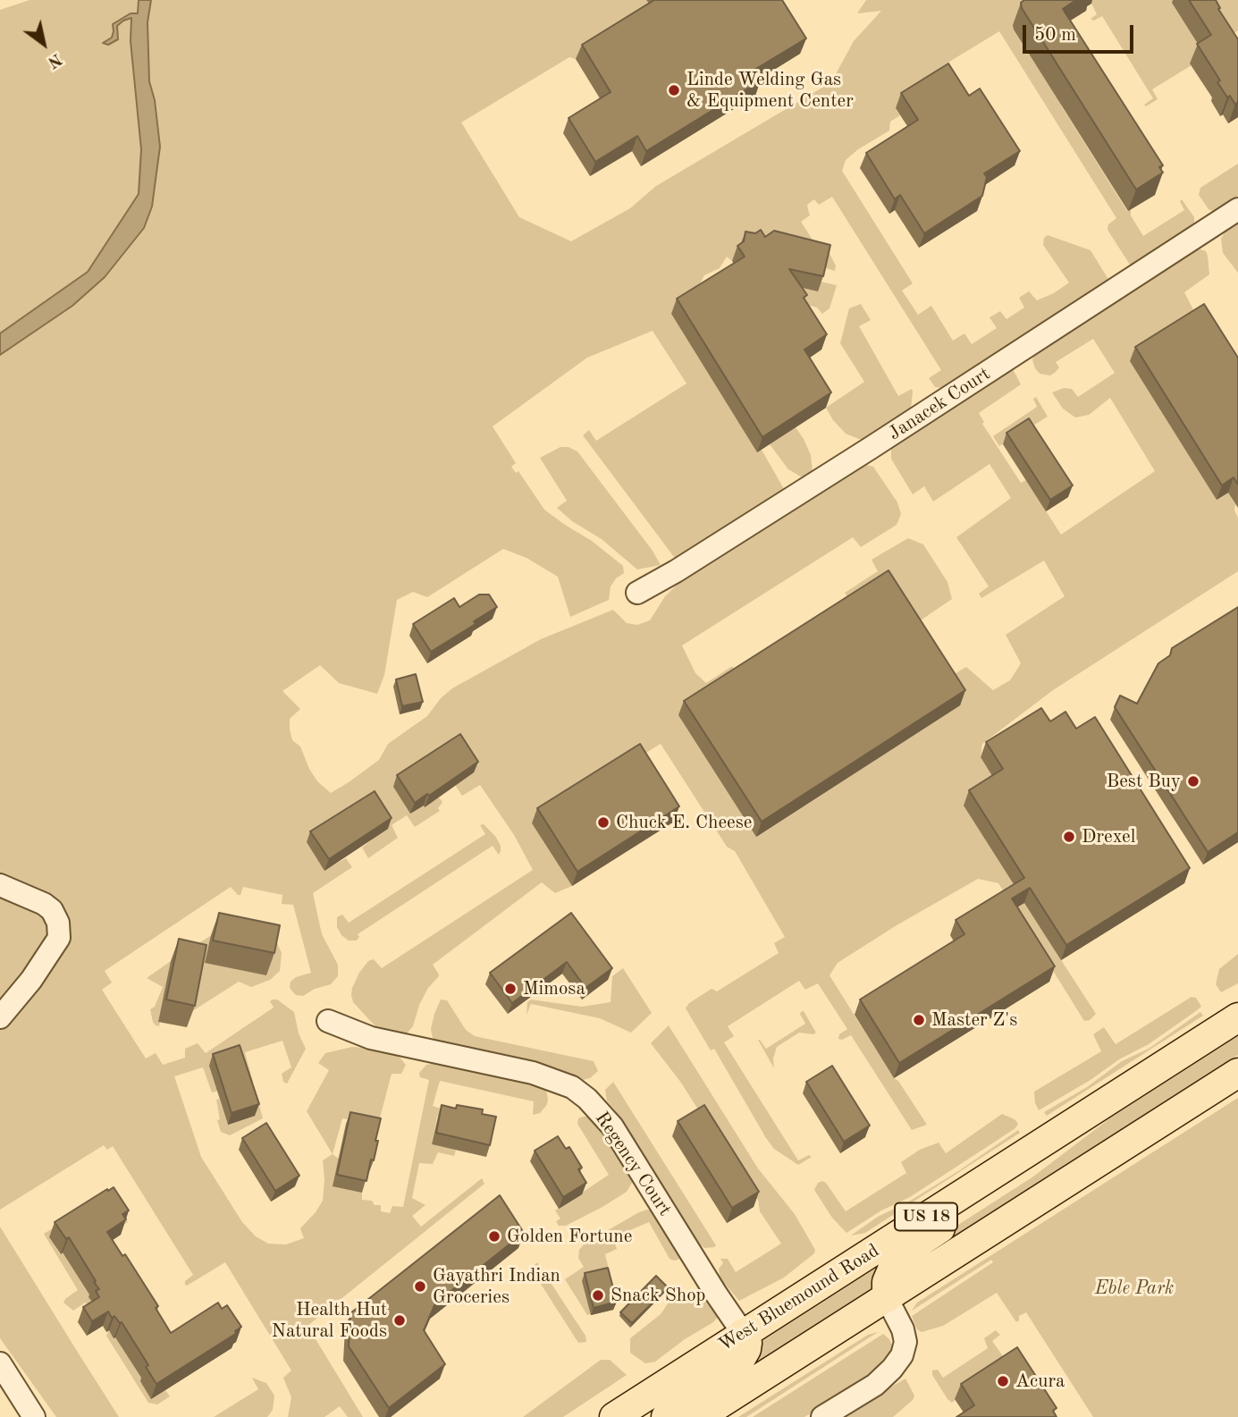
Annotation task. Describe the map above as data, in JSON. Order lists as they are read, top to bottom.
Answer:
{
  "streets": {
    "main road": ["US 18", "West Bluemound Road"],
    "street": ["Janacek Court", "Regency Court"]
  },
  "crossings": [
    ["Regency Court", "West Bluemound Road"]
  ],
  "parks": ["Eble Park"],
  "places": [
    "Linde Welding Gas & Equipment Center",
    "Best Buy",
    "Chuck E. Cheese",
    "Drexel",
    "Mimosa",
    "Master Z's",
    "Golden Fortune",
    "Gayathri Indian Groceries",
    "Snack Shop",
    "Health Hut Natural Foods",
    "Acura"
  ],
  "scale_bar": "50 m",
  "north": "bottom right"
}
